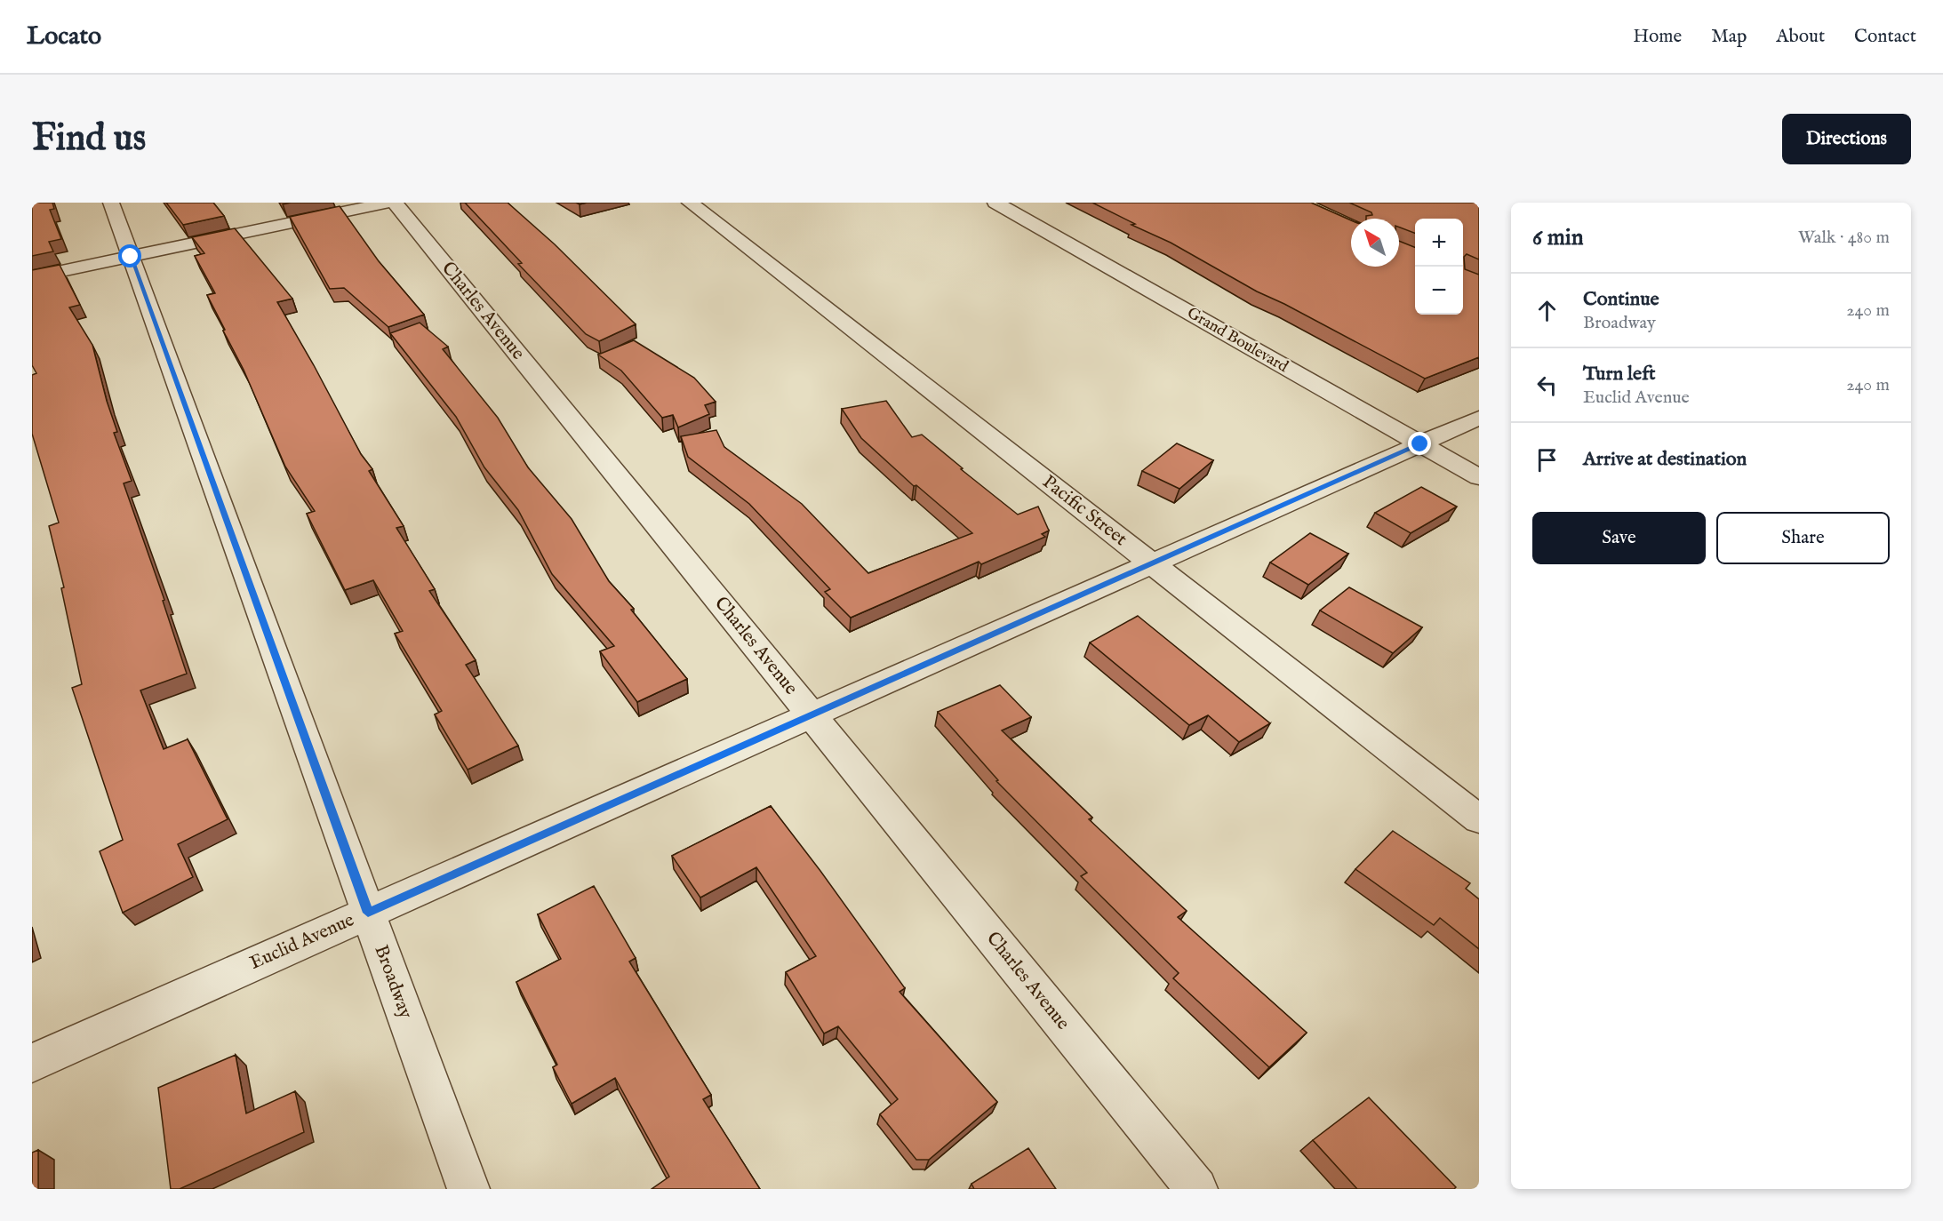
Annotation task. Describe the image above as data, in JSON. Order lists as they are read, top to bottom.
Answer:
{
  "streets": {
    "street": [
      "Charles Avenue",
      "Grand Boulevard",
      "Pacific Street",
      "Euclid Avenue",
      "Broadway"
    ]
  },
  "crossings": [
    ["Charles Avenue", "Euclid Avenue"],
    ["Grand Boulevard", "Euclid Avenue"],
    ["Pacific Street", "Euclid Avenue"],
    ["Euclid Avenue", "Broadway"]
  ],
  "north": "top left",
  "page": {
    "header": "Locato",
    "nav": [
      "Home",
      "Map",
      "About",
      "Contact"
    ],
    "buttons": [
      "Directions",
      ["Save", "Share"]
    ],
    "title": "Find us",
    "heading": ["6 min", "Walk · 480 m"],
    "map_buttons": ["+", "−"],
    "list": [
      ["Continue", "Broadway", "240 m"],
      ["Turn left", "Euclid Avenue", "240 m"],
      "Arrive at destination"
    ]
  }
}
